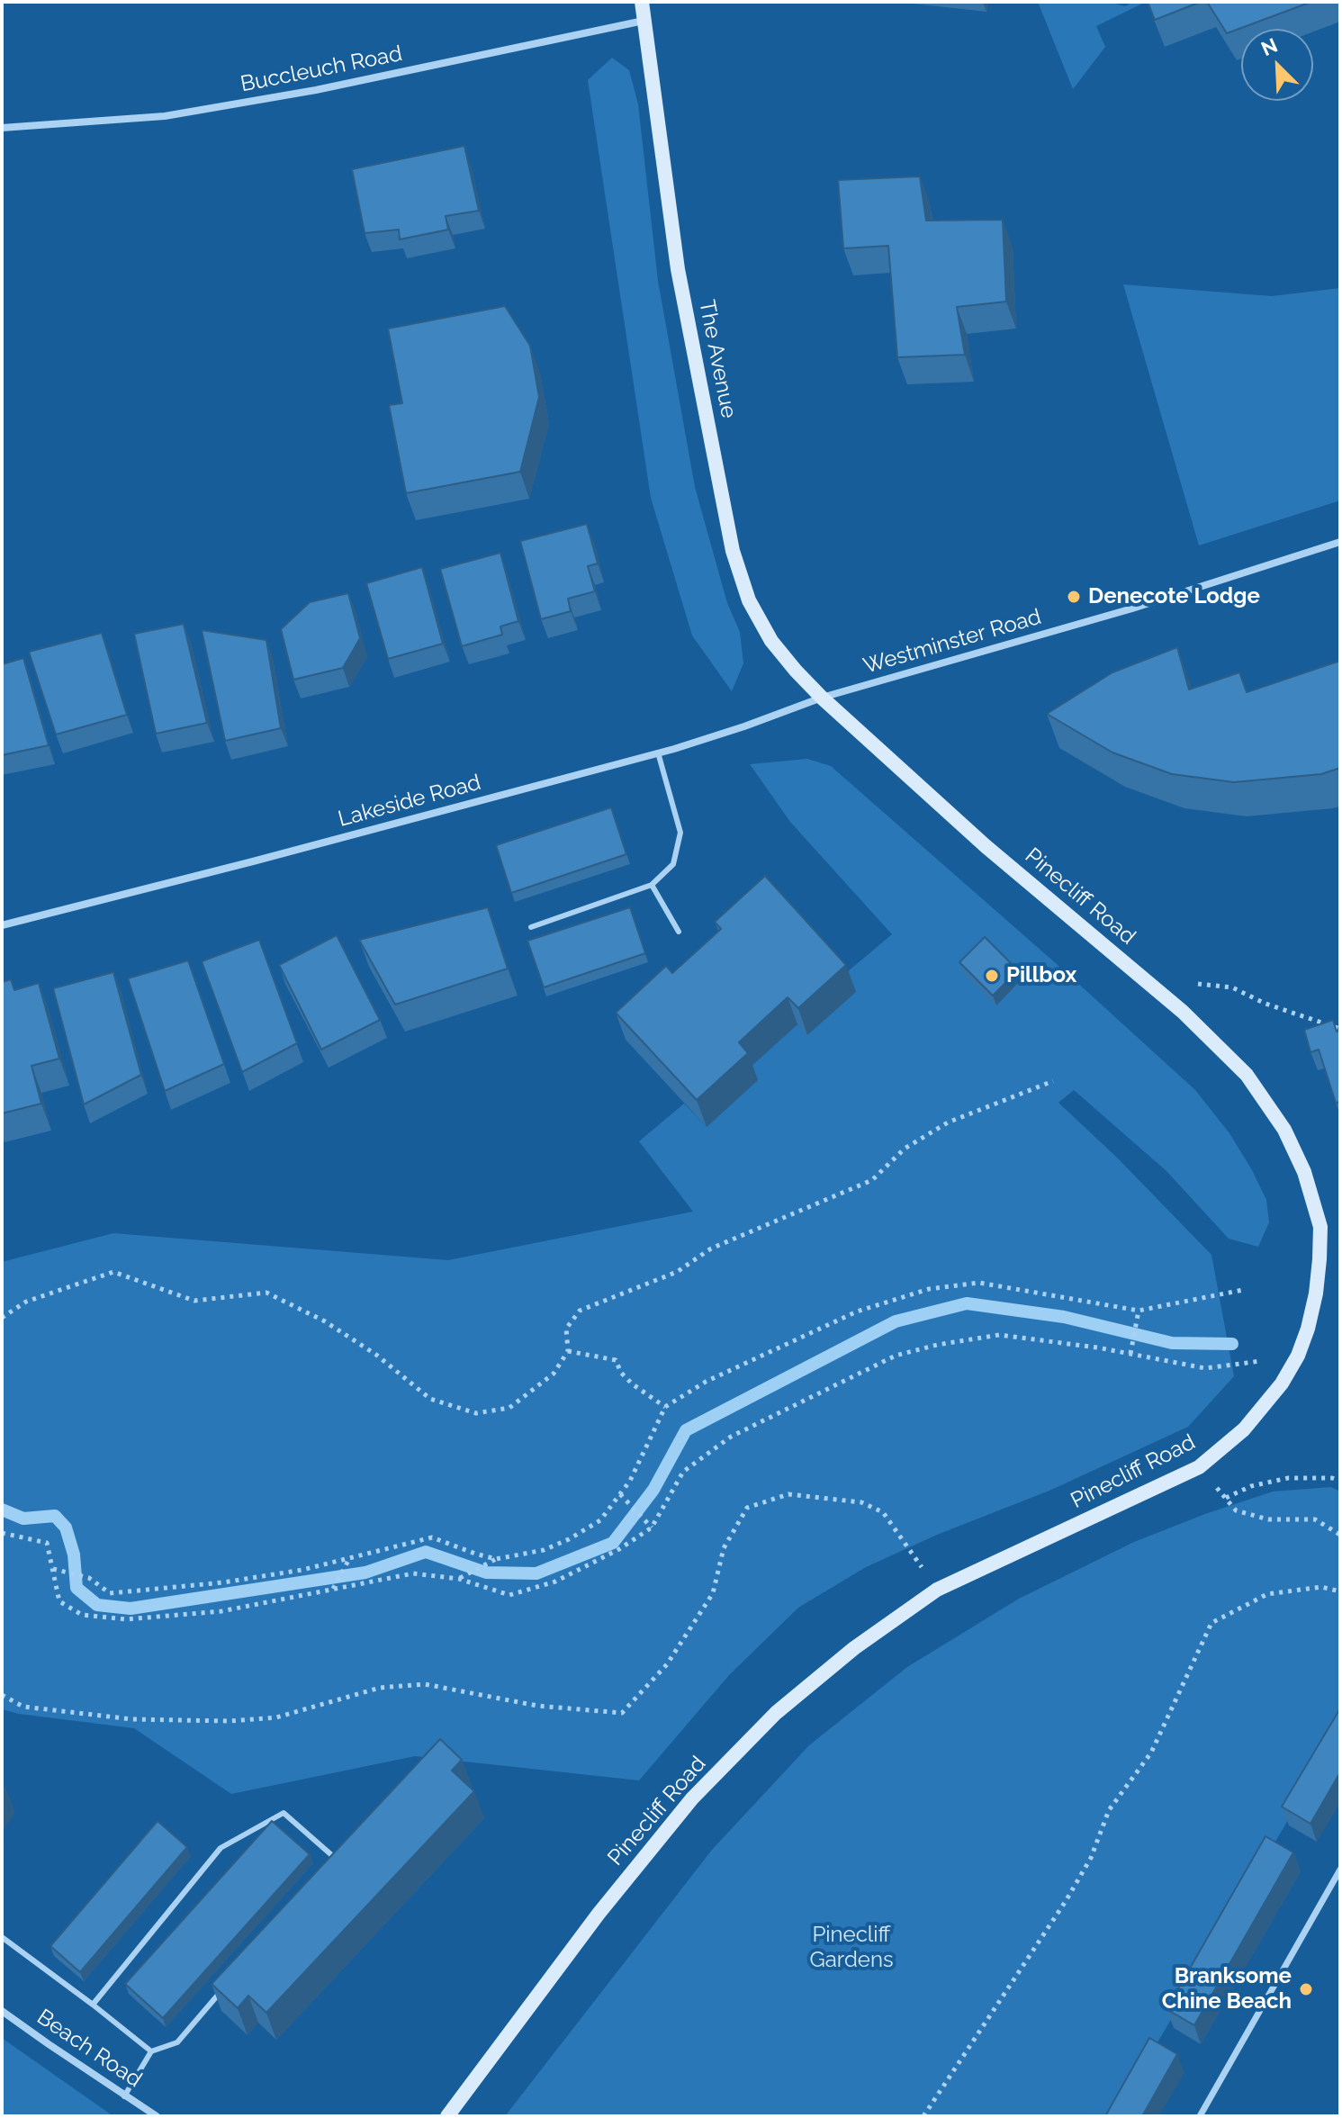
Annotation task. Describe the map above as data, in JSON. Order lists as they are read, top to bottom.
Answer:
{
  "streets": {
    "main road": ["The Avenue", "Pinecliff Road"],
    "street": [
      "Buccleuch Road",
      "Westminster Road",
      "Lakeside Road",
      "Beach Road"
    ]
  },
  "crossings": [
    ["Buccleuch Road", "The Avenue"],
    ["The Avenue", "Westminster Road"],
    ["The Avenue", "Lakeside Road"],
    ["The Avenue", "Pinecliff Road"],
    ["Westminster Road", "Lakeside Road"],
    ["Westminster Road", "Pinecliff Road"],
    ["Lakeside Road", "Pinecliff Road"]
  ],
  "parks": ["Pinecliff Gardens"],
  "places": ["Denecote Lodge", "Pillbox", "Branksome Chine Beach"],
  "north": "top left"
}
